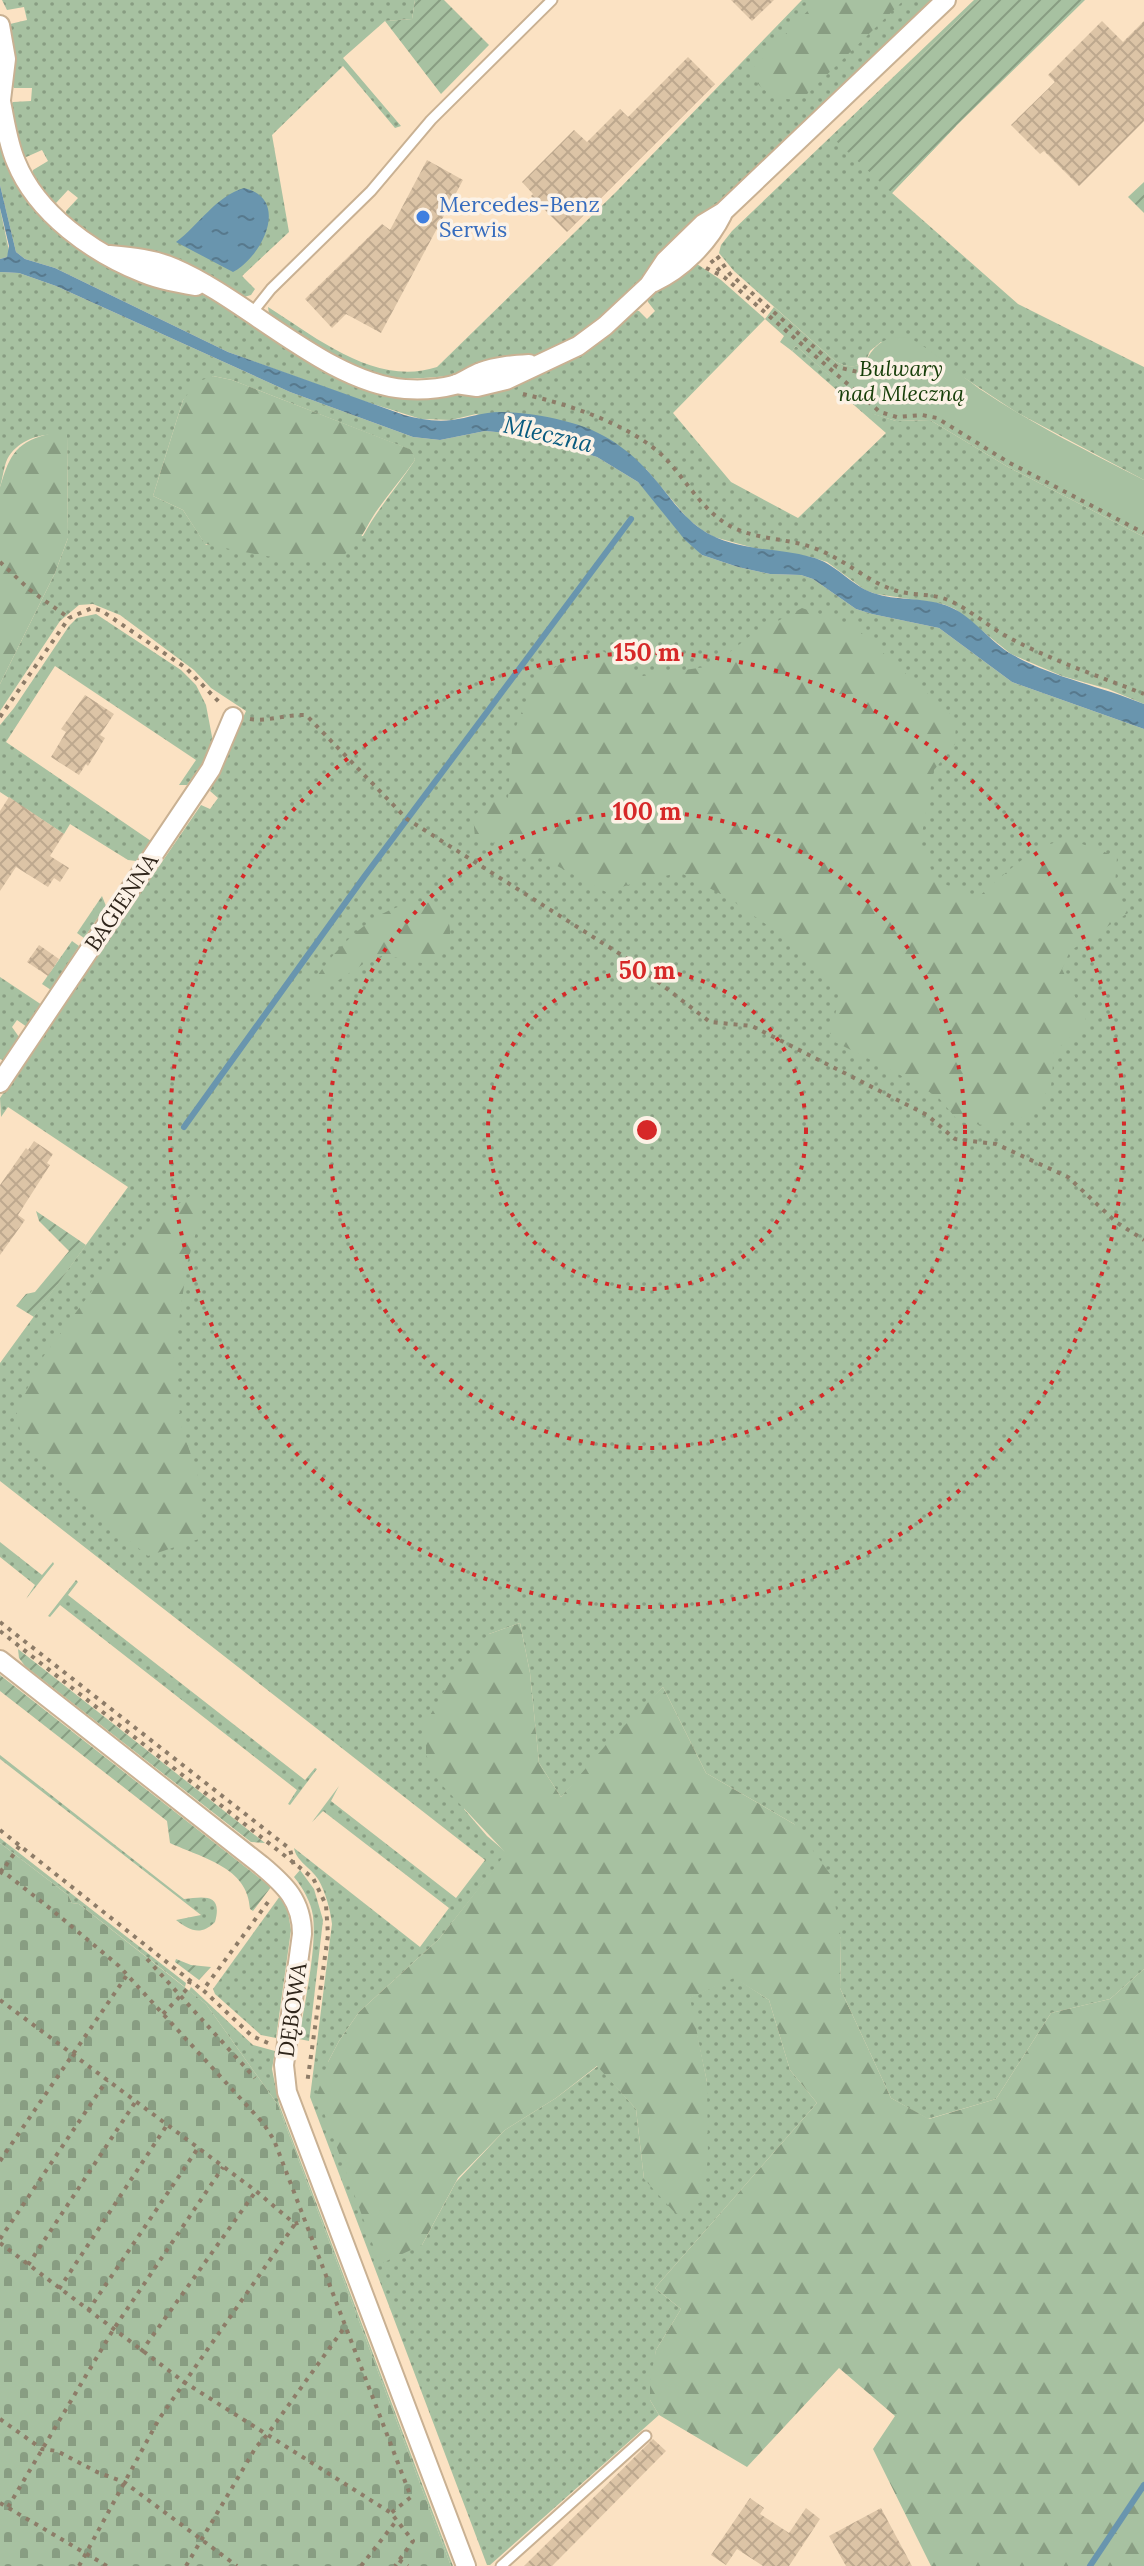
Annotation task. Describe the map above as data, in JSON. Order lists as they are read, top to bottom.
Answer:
{
  "streets": {
    "street": ["BAGIENNA", "DĘBOWA"]
  },
  "water": ["Mleczna"],
  "parks": ["Bulwary nad Mleczną"],
  "places": ["Mercedes-Benz Serwis"],
  "rings": ["150 m", "100 m", "50 m"]
}
